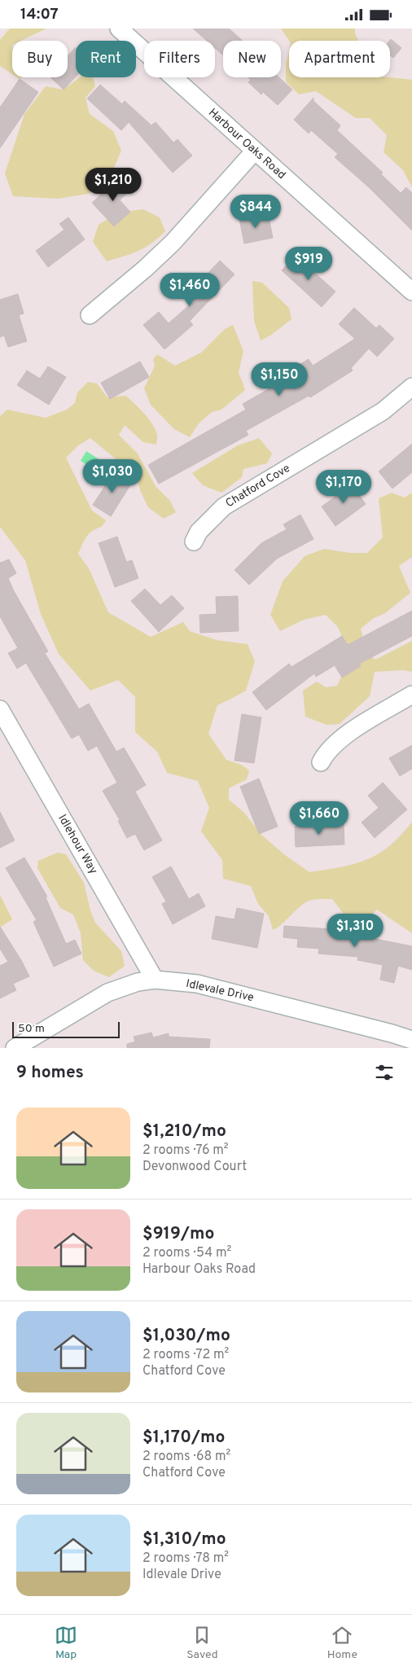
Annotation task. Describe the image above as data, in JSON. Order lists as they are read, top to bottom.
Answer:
{
  "streets": {
    "street": [
      "Harbour Oaks Road",
      "Chatford Cove",
      "Idlehour Way",
      "Idlevale Drive"
    ]
  },
  "crossings": [
    ["Idlehour Way", "Idlevale Drive"]
  ],
  "scale_bar": "50 m",
  "page": {
    "status": "14:07",
    "chip": [
      "Buy",
      "Rent",
      "Filters",
      "New",
      "Apartment"
    ],
    "price": [
      "$1,210",
      "$844",
      "$919",
      "$1,460",
      "$1,150",
      "$1,030",
      "$1,170",
      "$1,660",
      "$1,310"
    ],
    "scale": "50 m",
    "heading": "9 homes",
    "list": [
      {
        "name": "$1,210/mo",
        "note": "2 rooms · 76 m² · Devonwood Court"
      },
      {
        "name": "$919/mo",
        "note": "2 rooms · 54 m² · Harbour Oaks Road"
      },
      {
        "name": "$1,030/mo",
        "note": "2 rooms · 72 m² · Chatford Cove"
      },
      {
        "name": "$1,170/mo",
        "note": "2 rooms · 68 m² · Chatford Cove"
      },
      {
        "name": "$1,310/mo",
        "note": "2 rooms · 78 m² · Idlevale Drive"
      }
    ],
    "tabs": ["Map", "Saved", "Home"]
  }
}
